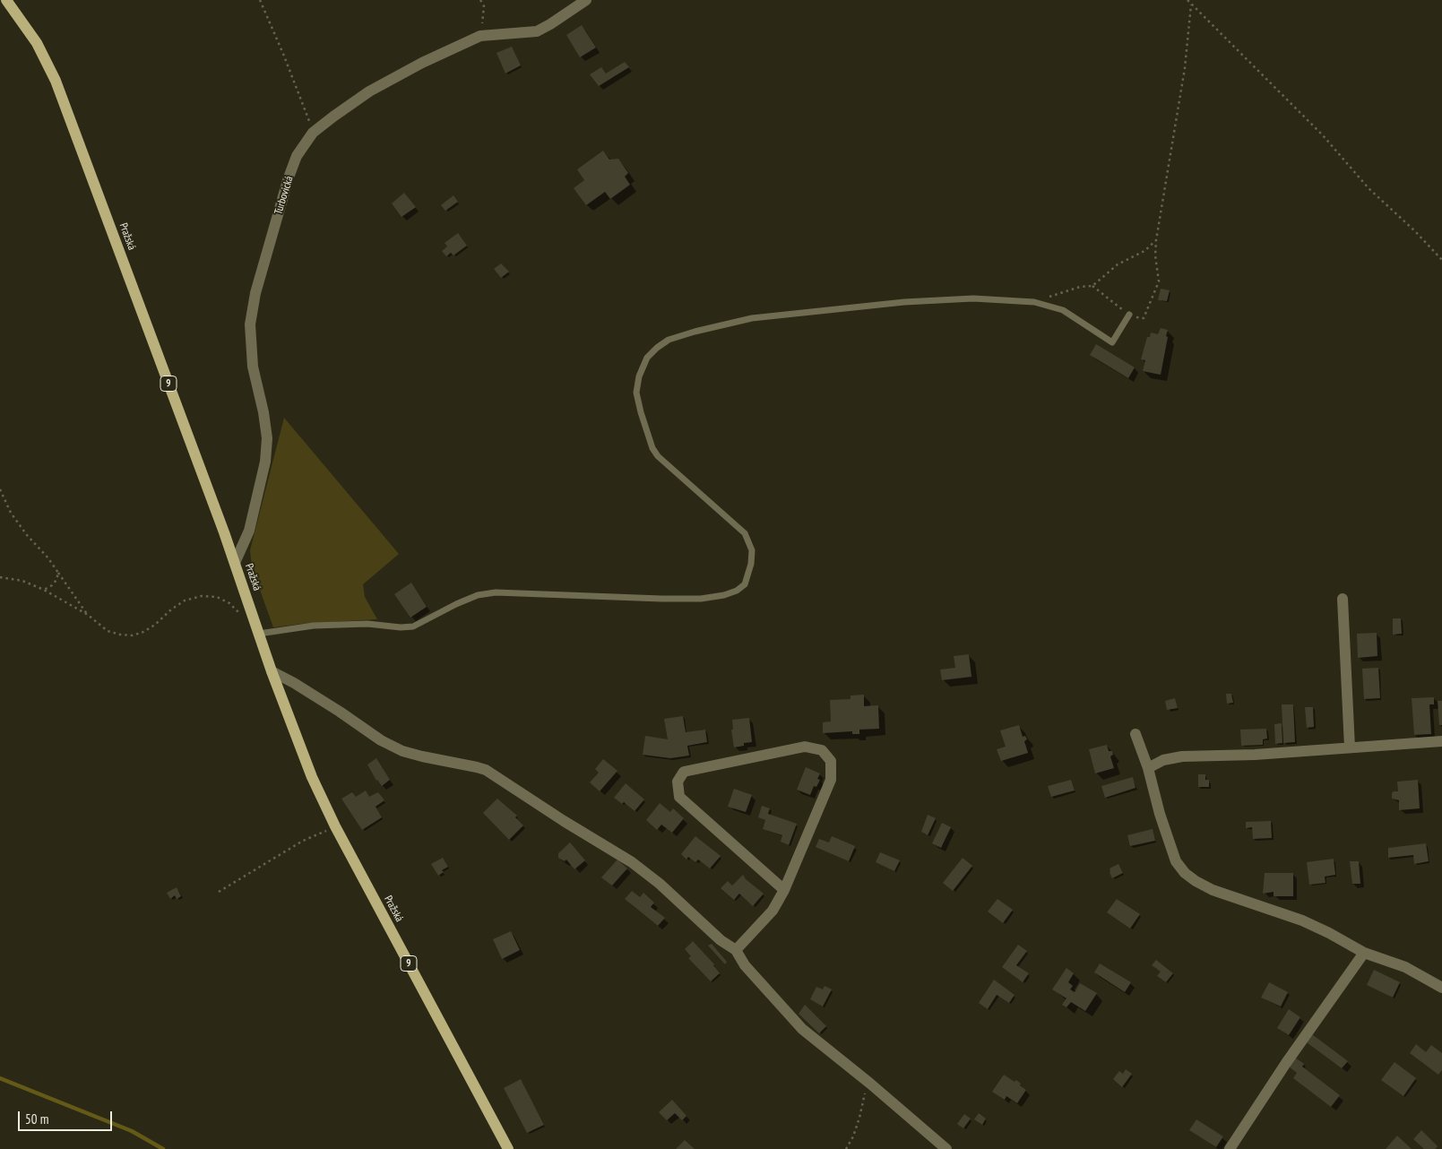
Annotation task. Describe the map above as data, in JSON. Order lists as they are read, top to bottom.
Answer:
{
  "streets": {
    "main road": ["Pražská", "9"],
    "street": ["Turbovická"]
  },
  "crossings": [
    ["Turbovická", "Pražská"]
  ],
  "scale_bar": "50 m"
}
